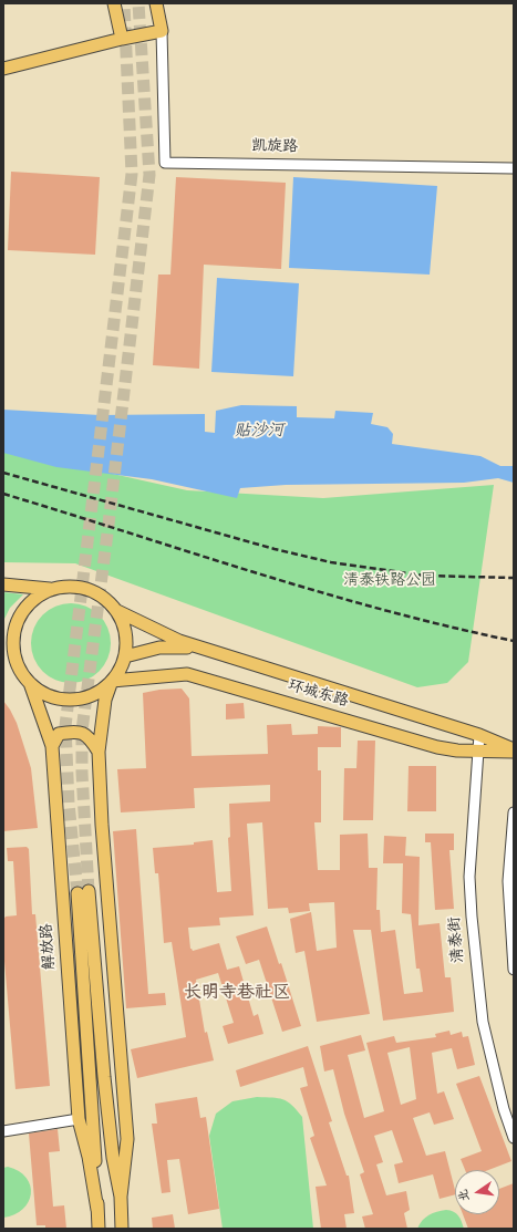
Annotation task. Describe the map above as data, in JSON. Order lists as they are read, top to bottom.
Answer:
{
  "streets": {
    "main road": ["环城东路", "解放路"],
    "street": ["凯旋路", "清泰街"]
  },
  "crossings": [
    ["环城东路", "清泰街"],
    ["环城东路", "解放路"]
  ],
  "districts": ["长明寺巷社区"],
  "water": ["贴沙河"],
  "parks": ["清泰铁路公园"],
  "north": "left"
}
